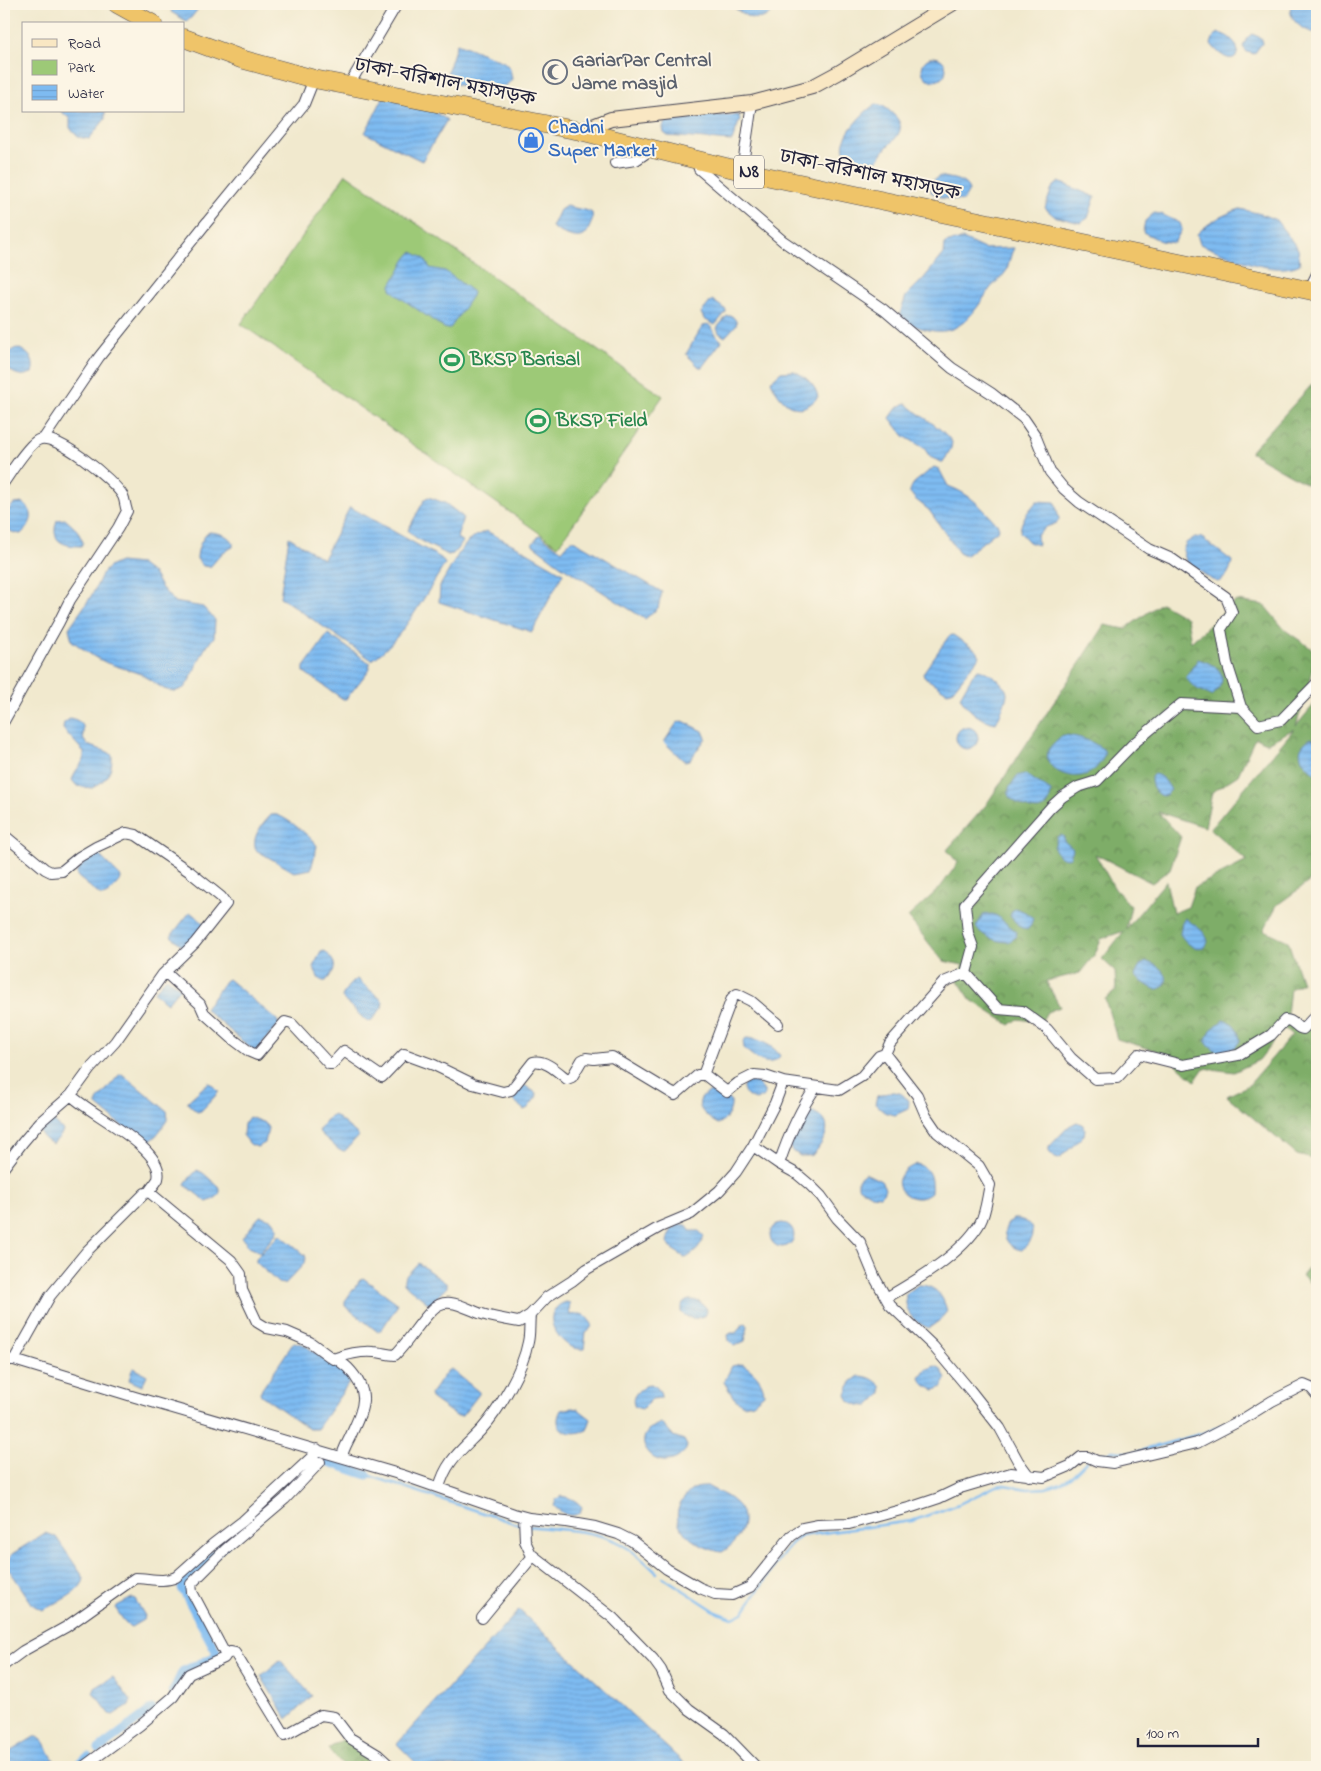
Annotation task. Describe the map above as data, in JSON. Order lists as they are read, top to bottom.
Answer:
{
  "streets": {
    "highway": ["ঢাকা-বরিশাল মহাসড়ক", "N8"]
  },
  "places": {
    "mosque": ["GariarPar Central Jame masjid"],
    "shop": ["Chadni Super Market"],
    "sports": ["BKSP Barisal", "BKSP Field"]
  },
  "legend": ["Road", "Park", "Water"],
  "scale_bar": "100 m"
}
